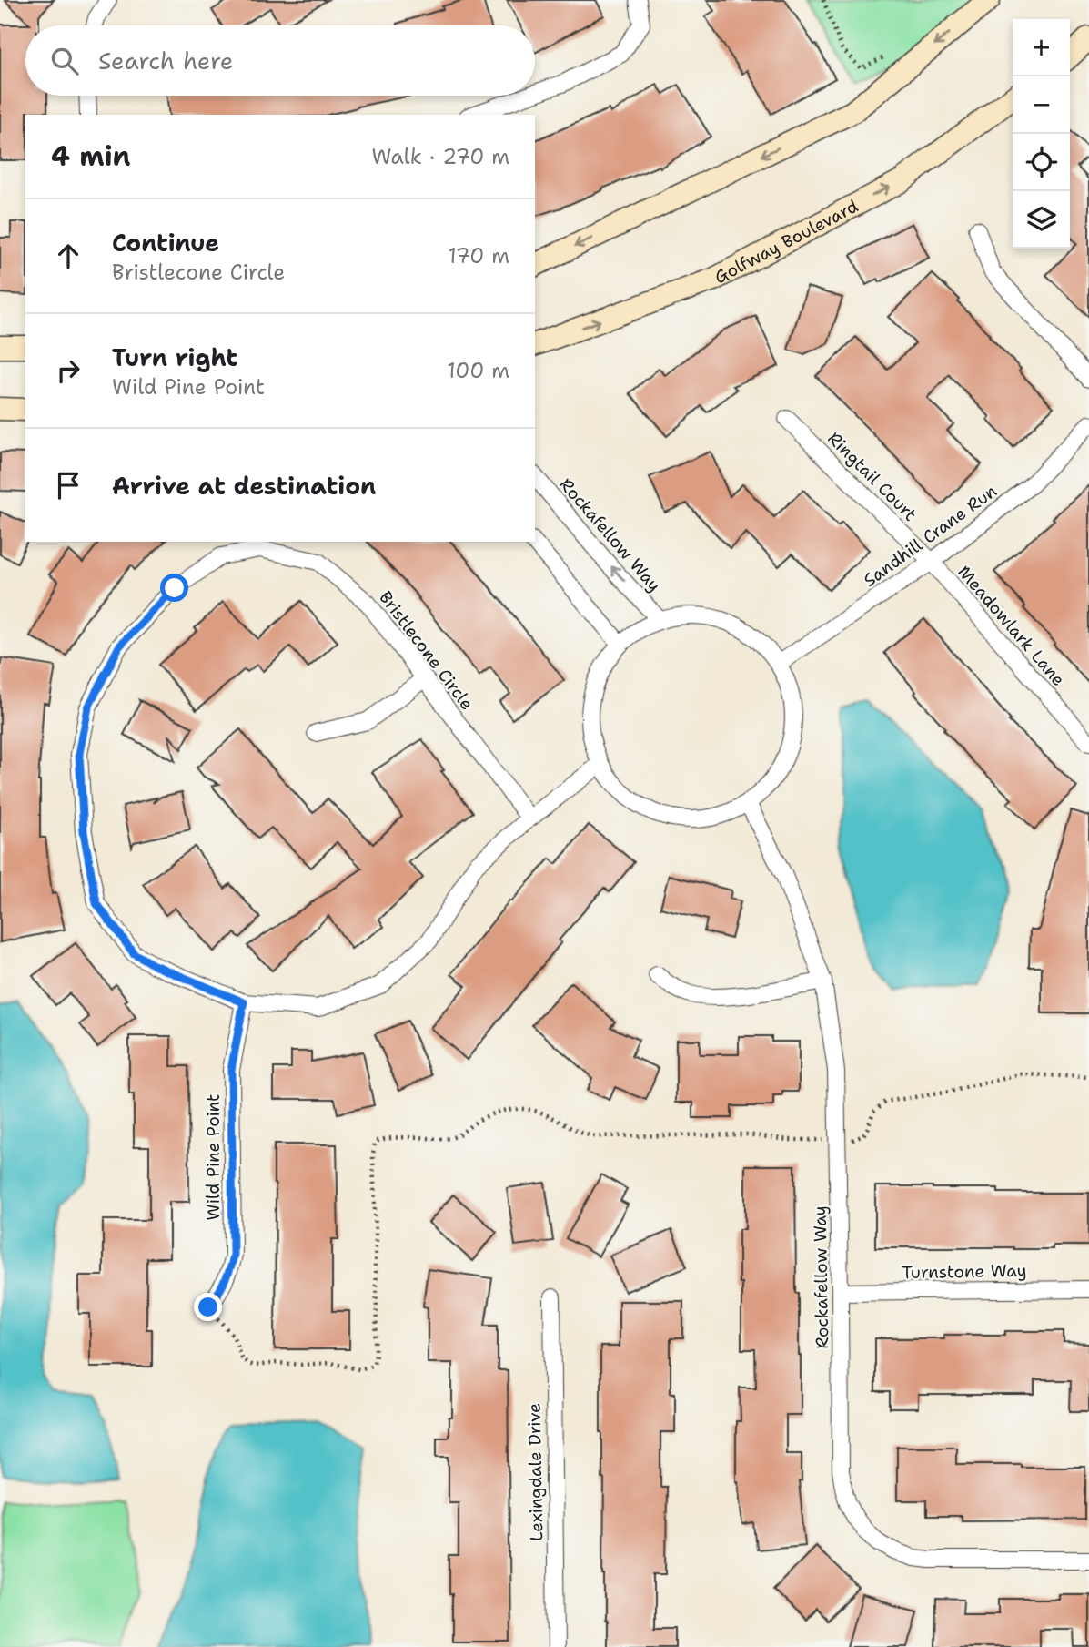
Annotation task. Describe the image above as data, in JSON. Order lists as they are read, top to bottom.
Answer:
{
  "streets": {
    "street": [
      "Golfway Boulevard",
      "Ringtail Court",
      "Rockafellow Way",
      "Sandhill Crane Run",
      "Meadowlark Lane",
      "Bristlecone Circle",
      "Wild Pine Point",
      "Turnstone Way",
      "Lexingdale Drive"
    ]
  },
  "crossings": [
    ["Ringtail Court", "Sandhill Crane Run"],
    ["Ringtail Court", "Meadowlark Lane"],
    ["Rockafellow Way", "Sandhill Crane Run"],
    ["Rockafellow Way", "Bristlecone Circle"],
    ["Rockafellow Way", "Turnstone Way"],
    ["Sandhill Crane Run", "Meadowlark Lane"],
    ["Sandhill Crane Run", "Bristlecone Circle"],
    ["Bristlecone Circle", "Wild Pine Point"]
  ],
  "page": {
    "map_buttons": ["+", "−"],
    "search": "Search here",
    "heading": ["4 min", "Walk · 270 m"],
    "list": [
      ["Continue", "Bristlecone Circle", "170 m"],
      ["Turn right", "Wild Pine Point", "100 m"],
      "Arrive at destination"
    ]
  }
}
